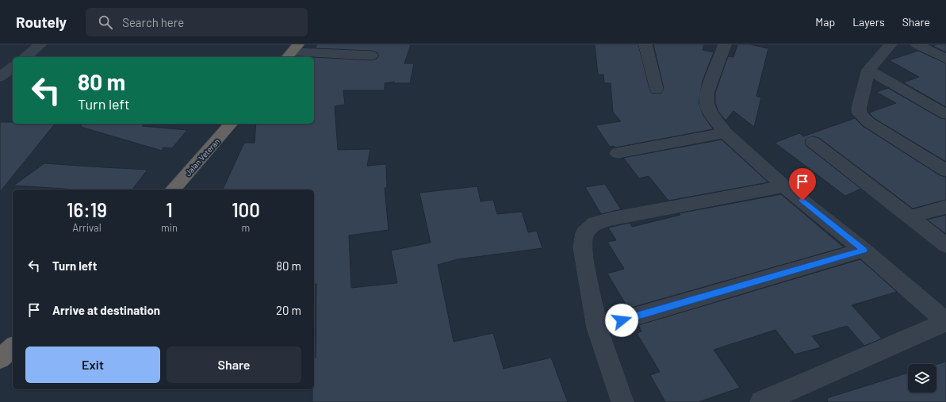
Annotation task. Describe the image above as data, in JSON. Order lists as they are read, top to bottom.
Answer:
{
  "streets": {
    "highway": ["Jalan Veteran"]
  },
  "page": {
    "header": "Routely",
    "search": "Search here",
    "nav": ["Map", "Layers", "Share"],
    "turn": ["80 m", "Turn left"],
    "eta": [
      "16:19",
      "Arrival",
      "1",
      "min",
      "100",
      "m"
    ],
    "list": [
      {
        "name": "Turn left",
        "value": "80 m"
      },
      {
        "name": "Arrive at destination",
        "value": "20 m"
      }
    ],
    "buttons": ["Exit", "Share"]
  }
}
